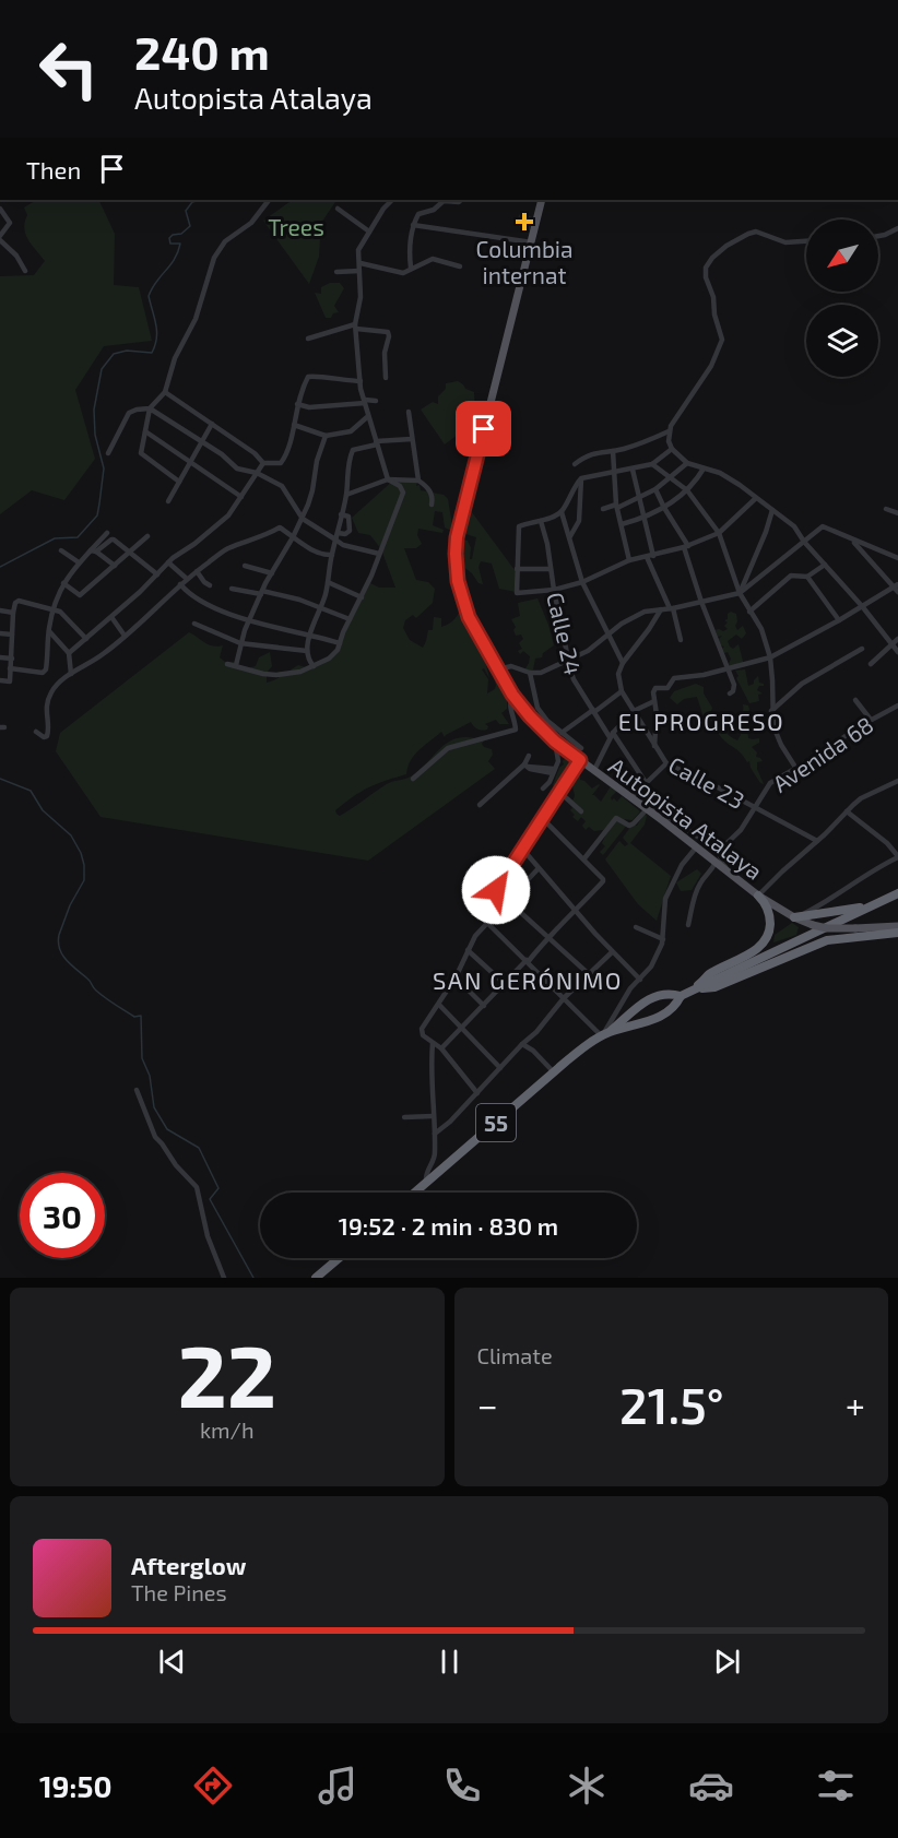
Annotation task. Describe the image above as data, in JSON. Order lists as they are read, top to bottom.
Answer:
{
  "streets": {
    "highway": ["55"],
    "main road": ["Autopista Atalaya"],
    "street": ["Calle 24", "Avenida 68", "Calle 23"]
  },
  "crossings": [
    ["Avenida 68", "Calle 23"]
  ],
  "districts": ["EL PROGRESO", "SAN GERÓNIMO"],
  "parks": ["Trees"],
  "places": {
    "health": ["Columbia internat"]
  },
  "north": "bottom left",
  "page": {
    "turn": ["240 m", "Autopista Atalaya"],
    "then": "Then",
    "limit": "30",
    "trip": "19:52 · 2 min · 830 m",
    "tile": [
      ["22", "km/h"],
      "Climate"
    ],
    "heat": ["−", "21.5°", "+"],
    "song": ["Afterglow", "The Pines"],
    "tabs": "19:50"
  }
}
